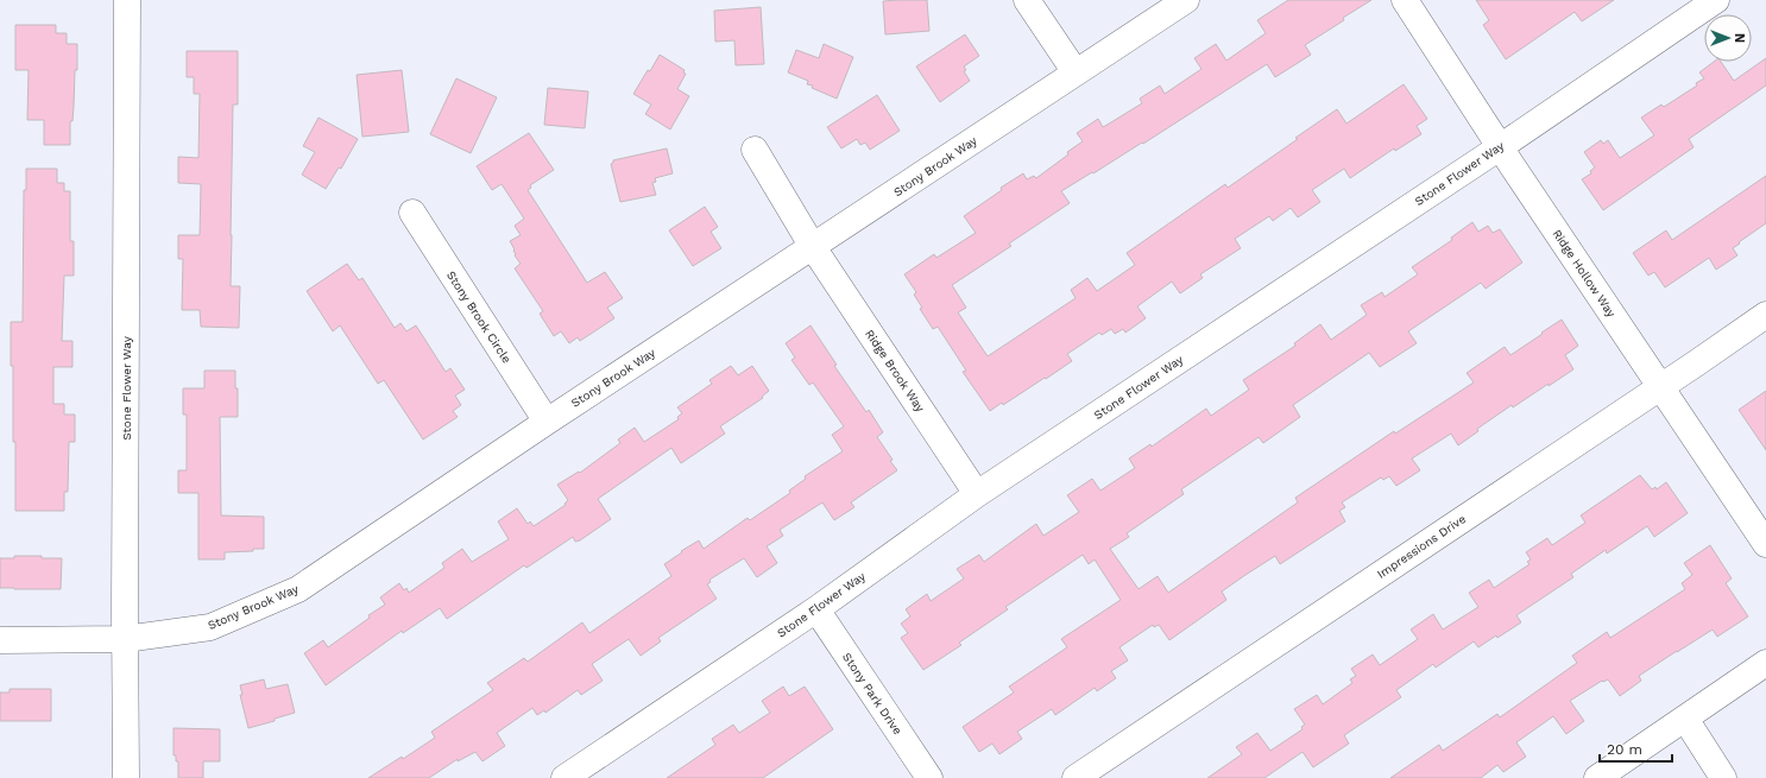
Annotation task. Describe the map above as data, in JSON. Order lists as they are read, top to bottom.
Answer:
{
  "streets": {
    "street": [
      "Stony Brook Way",
      "Stone Flower Way",
      "Ridge Hollow Way",
      "Stony Brook Circle",
      "Ridge Brook Way",
      "Impressions Drive",
      "Stony Park Drive"
    ]
  },
  "crossings": [
    ["Stony Brook Way", "Stone Flower Way"],
    ["Stony Brook Way", "Stony Brook Circle"],
    ["Stony Brook Way", "Ridge Brook Way"],
    ["Stone Flower Way", "Ridge Hollow Way"],
    ["Stone Flower Way", "Ridge Brook Way"],
    ["Stone Flower Way", "Stony Park Drive"],
    ["Ridge Hollow Way", "Impressions Drive"]
  ],
  "scale_bar": "20 m",
  "north": "right"
}
